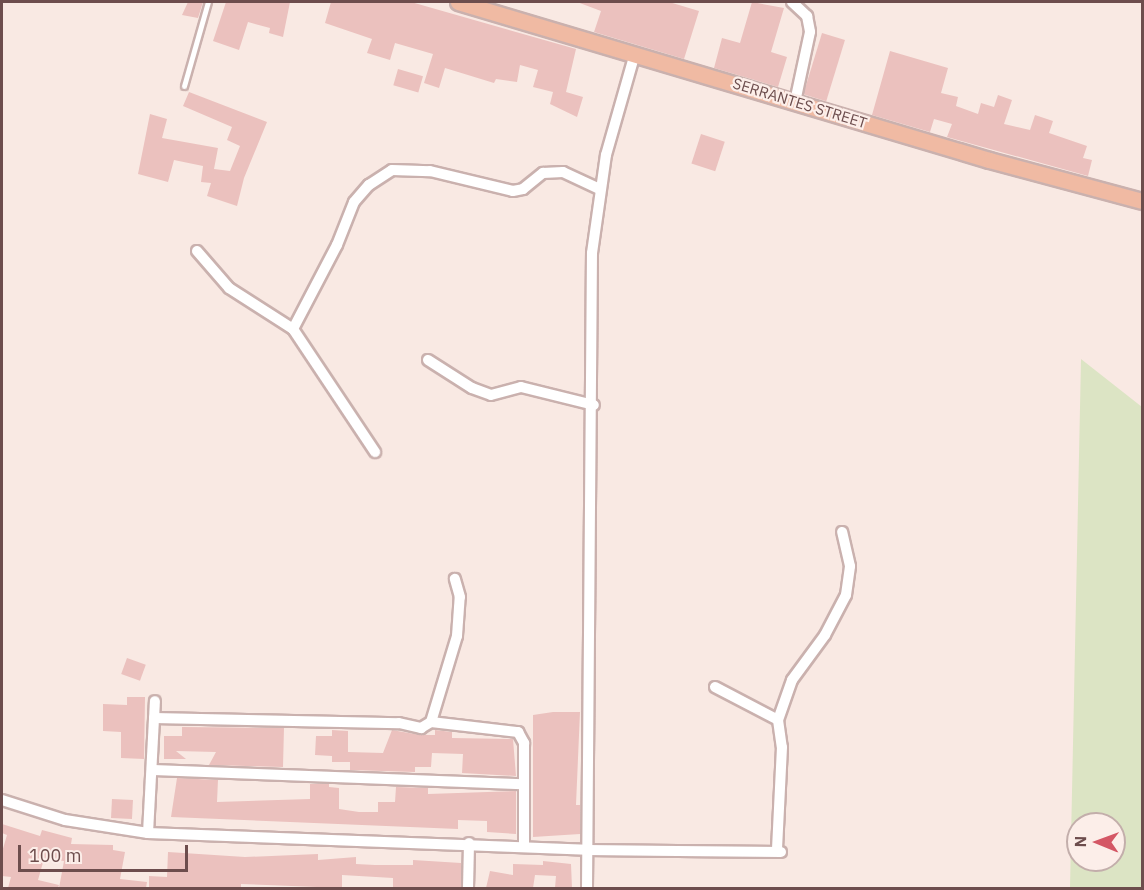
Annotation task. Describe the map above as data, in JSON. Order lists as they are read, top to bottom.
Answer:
{
  "streets": {
    "main road": ["SERRANTES STREET"]
  },
  "scale_bar": "100 m",
  "north": "left"
}
